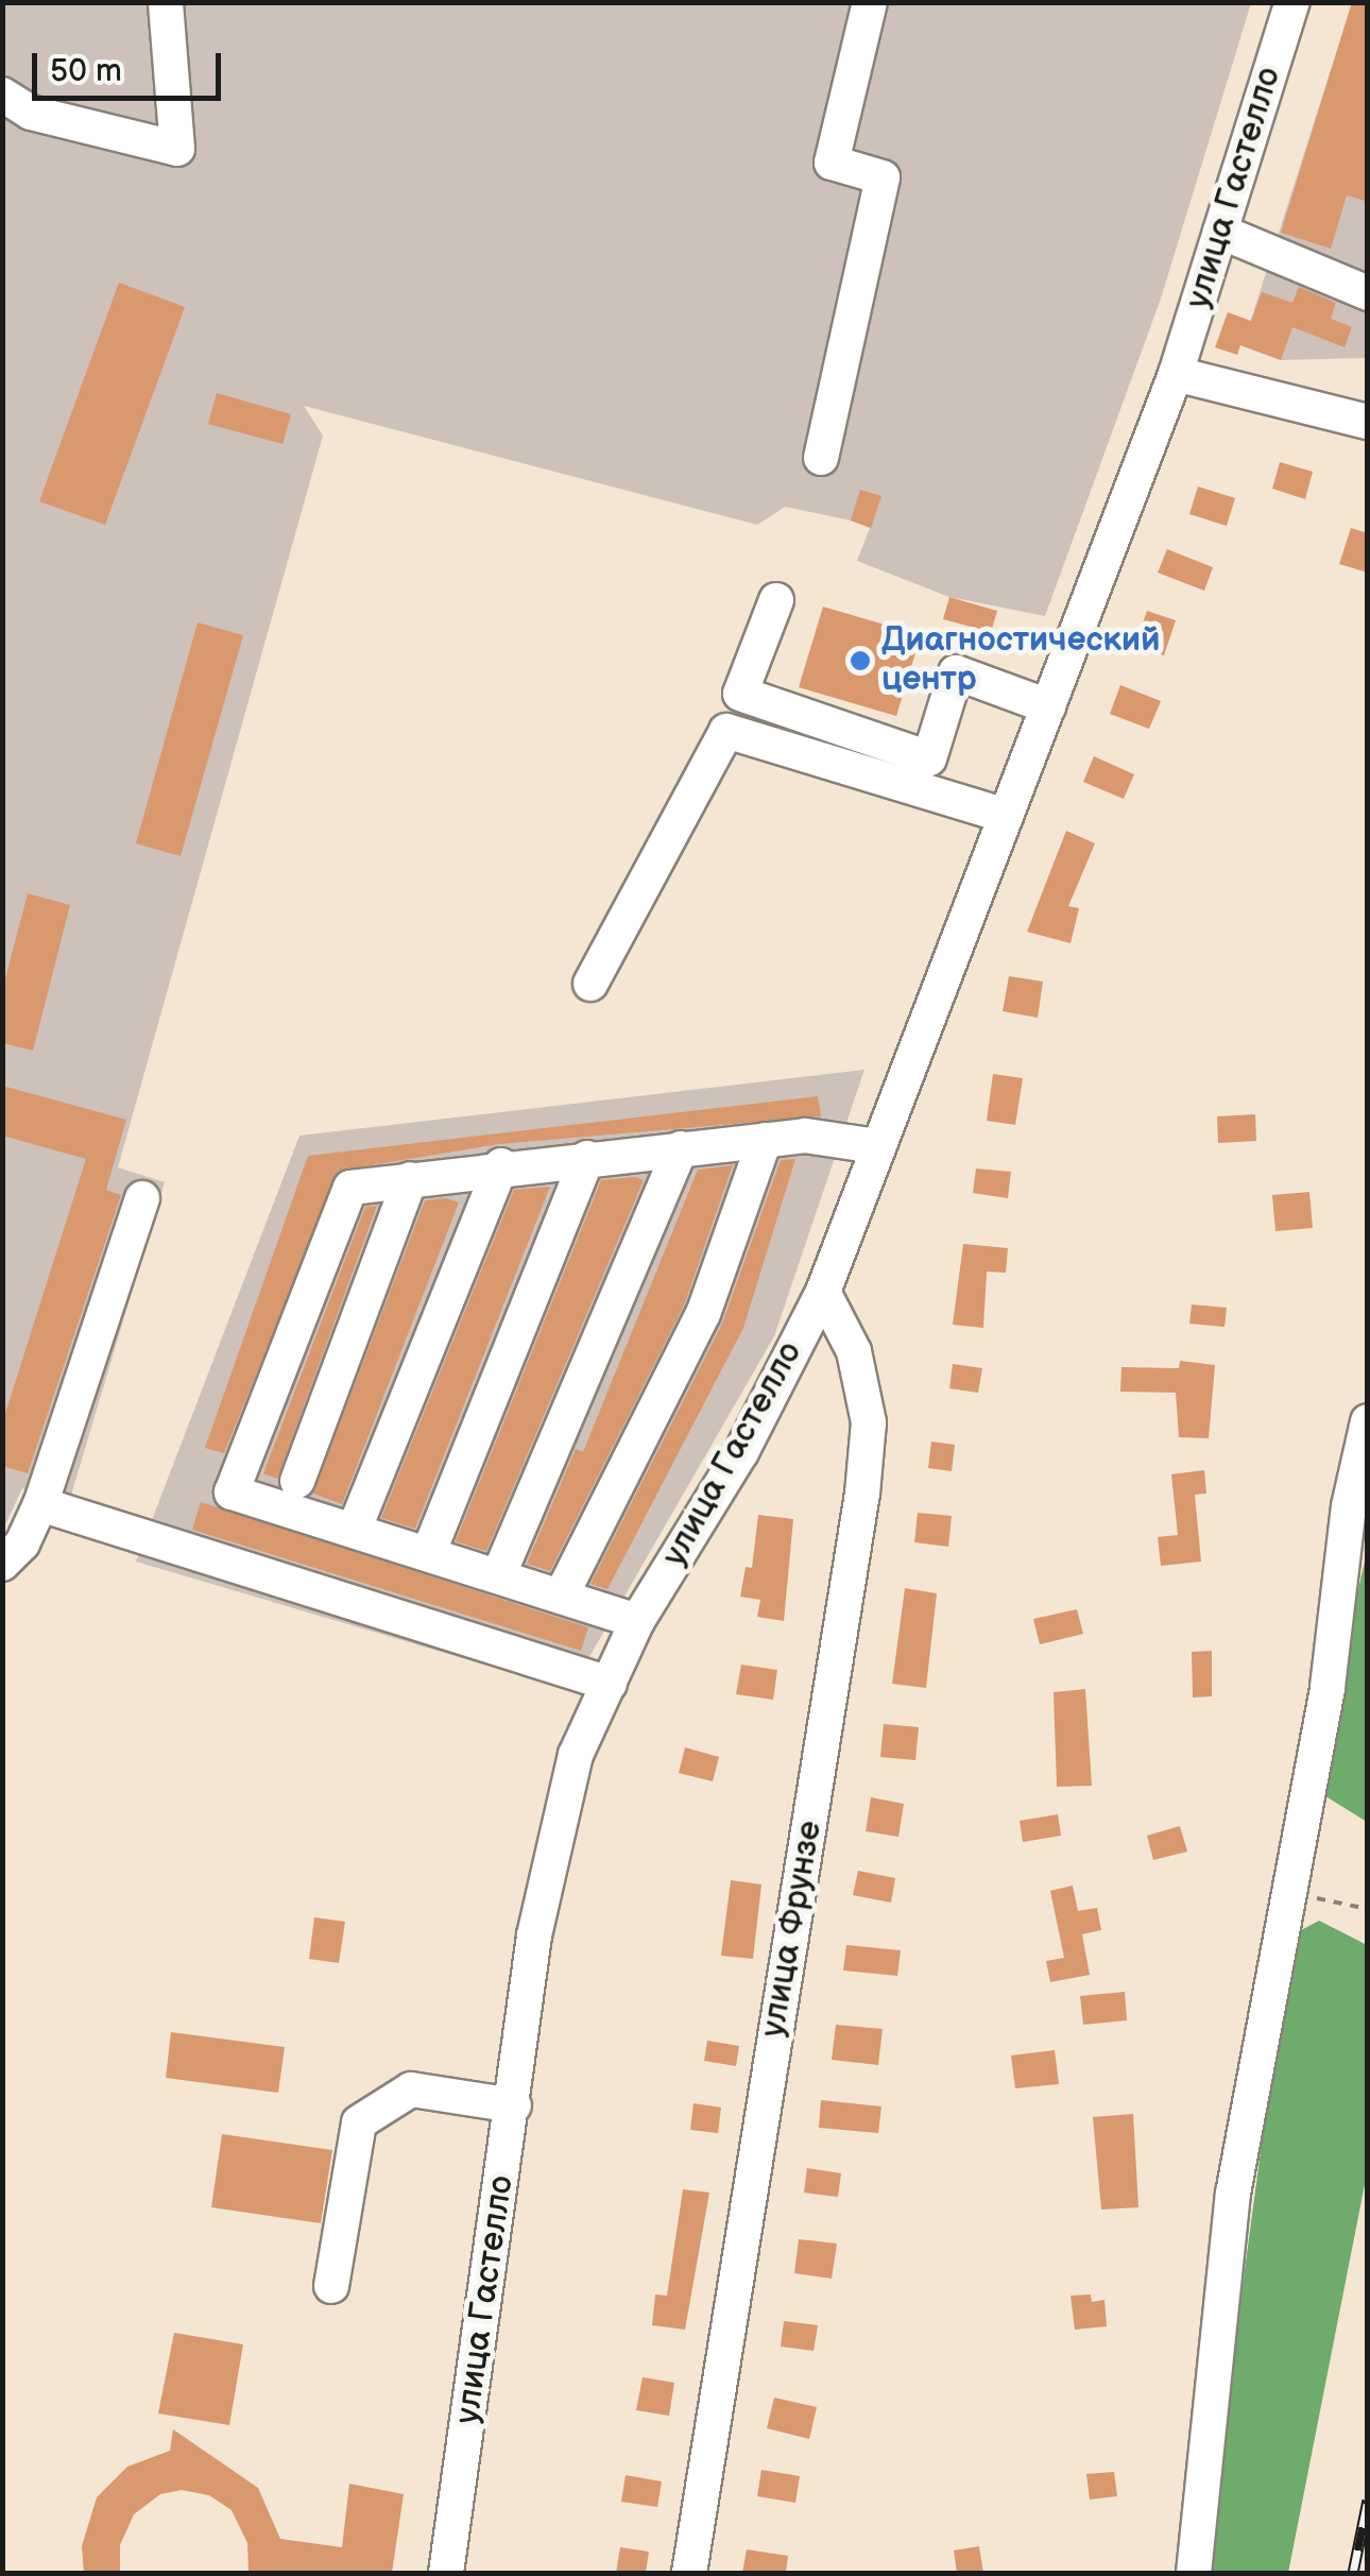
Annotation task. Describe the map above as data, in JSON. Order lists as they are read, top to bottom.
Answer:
{
  "streets": {
    "street": ["улица Гастелло", "улица Фрунзе"]
  },
  "crossings": [
    ["улица Гастелло", "улица Фрунзе"]
  ],
  "places": ["Диагностический центр"],
  "scale_bar": "50 m"
}
